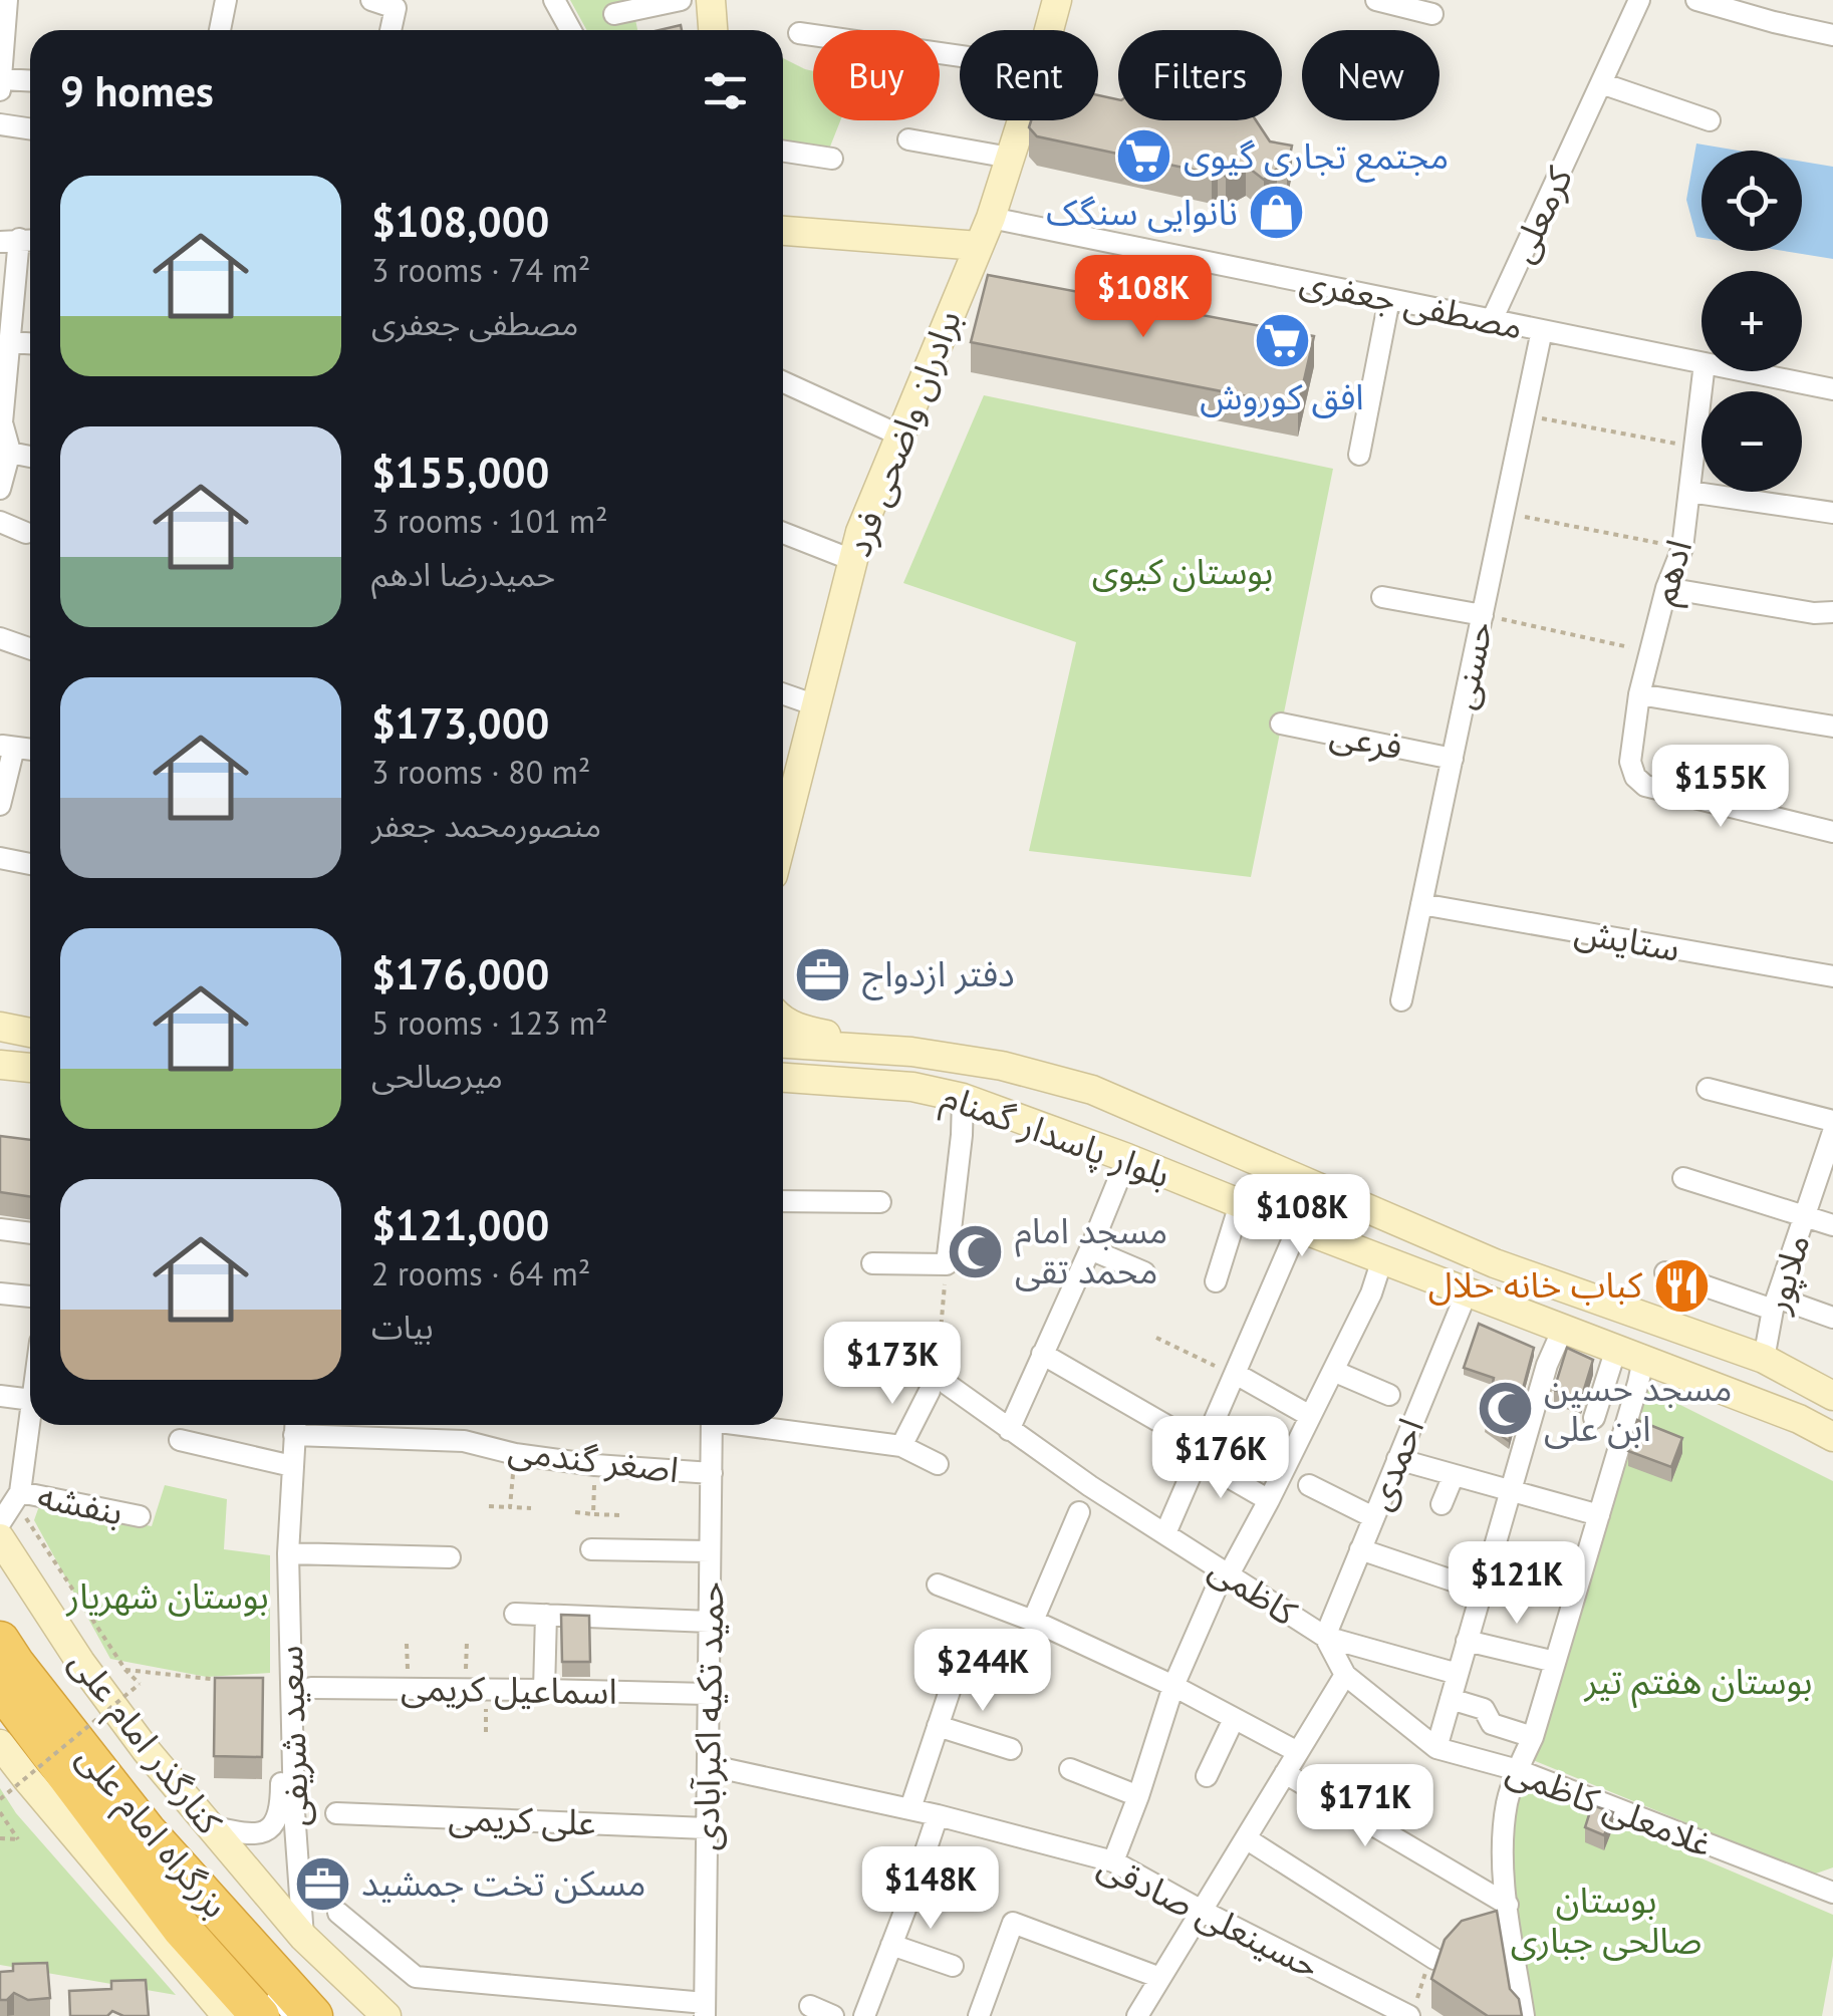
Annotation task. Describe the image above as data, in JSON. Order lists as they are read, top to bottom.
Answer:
{
  "streets": {
    "highway": ["بزرگراه امام علی"],
    "main road": ["برادران واضحی فرد", "بلوار پاسدار گمنام", "کنارگذر امام علی"],
    "street": [
      "کرمعلی",
      "مصطفی جعفری",
      "ادهم",
      "حسنی",
      "فرعی",
      "ستایش",
      "ملاپور",
      "اصغر گندمی",
      "احمدی",
      "بنفشه",
      "کاظمی",
      "اسماعیل کریمی",
      "حمید تکیه اکبرآبادی",
      "سعید شریفی",
      "غلامعلی کاظمی",
      "علی کریمی",
      "حسینعلی صادقی"
    ]
  },
  "crossings": [
    ["کرمعلی", "مصطفی جعفری"],
    ["مصطفی جعفری", "برادران واضحی فرد"],
    ["مصطفی جعفری", "حسنی"],
    ["حسنی", "فرعی"],
    ["حسنی", "ستایش"],
    ["بلوار پاسدار گمنام", "ملاپور"],
    ["بلوار پاسدار گمنام", "احمدی"],
    ["اصغر گندمی", "حمید تکیه اکبرآبادی"],
    ["اصغر گندمی", "سعید شریفی"],
    ["احمدی", "کاظمی"],
    ["کاظمی", "غلامعلی کاظمی"],
    ["اسماعیل کریمی", "حمید تکیه اکبرآبادی"],
    ["اسماعیل کریمی", "سعید شریفی"],
    ["حمید تکیه اکبرآبادی", "علی کریمی"],
    ["حمید تکیه اکبرآبادی", "حسینعلی صادقی"],
    ["سعید شریفی", "کنارگذر امام علی"]
  ],
  "parks": [
    "بوستان کیوی",
    "بوستان شهریار",
    "بوستان هفتم تیر",
    "بوستان صالحی جباری"
  ],
  "places": {
    "supermarket": ["مجتمع تجاری گیوی", "افق کوروش"],
    "shop": ["نانوایی سنگک"],
    "office": ["دفتر ازدواج", "مسکن تخت جمشید"],
    "mosque": ["مسجد امام محمد تقی", "مسجد حسین ابن علی"],
    "restaurant": ["کباب خانه حلال"]
  },
  "page": {
    "chip": [
      "Buy",
      "Rent",
      "Filters",
      "New"
    ],
    "heading": "9 homes",
    "map_buttons": ["+", "−"],
    "list": [
      {
        "name": "$108,000",
        "note": "3 rooms · 74 m² · مصطفی جعفری"
      },
      {
        "name": "$155,000",
        "note": "3 rooms · 101 m² · حمیدرضا ادهم"
      },
      {
        "name": "$173,000",
        "note": "3 rooms · 80 m² · منصورمحمد جعفر"
      },
      {
        "name": "$176,000",
        "note": "5 rooms · 123 m² · میرصالحی"
      },
      {
        "name": "$121,000",
        "note": "2 rooms · 64 m² · بیات"
      }
    ],
    "price": [
      "$108K",
      "$155K",
      "$108K",
      "$173K",
      "$176K",
      "$121K",
      "$244K",
      "$171K",
      "$148K"
    ]
  }
}
